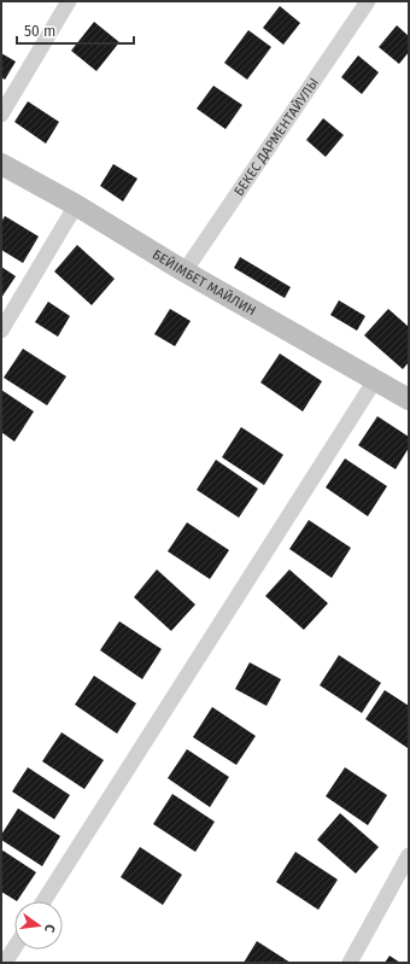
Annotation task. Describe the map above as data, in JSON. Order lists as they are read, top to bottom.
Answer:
{
  "streets": {
    "street": ["БЕКЕС ДАРМЕНТАЙУЛЫ", "БЕЙІМБЕТ МАЙЛИН"]
  },
  "crossings": [
    ["БЕКЕС ДАРМЕНТАЙУЛЫ", "БЕЙІМБЕТ МАЙЛИН"]
  ],
  "scale_bar": "50 m",
  "north": "right"
}
